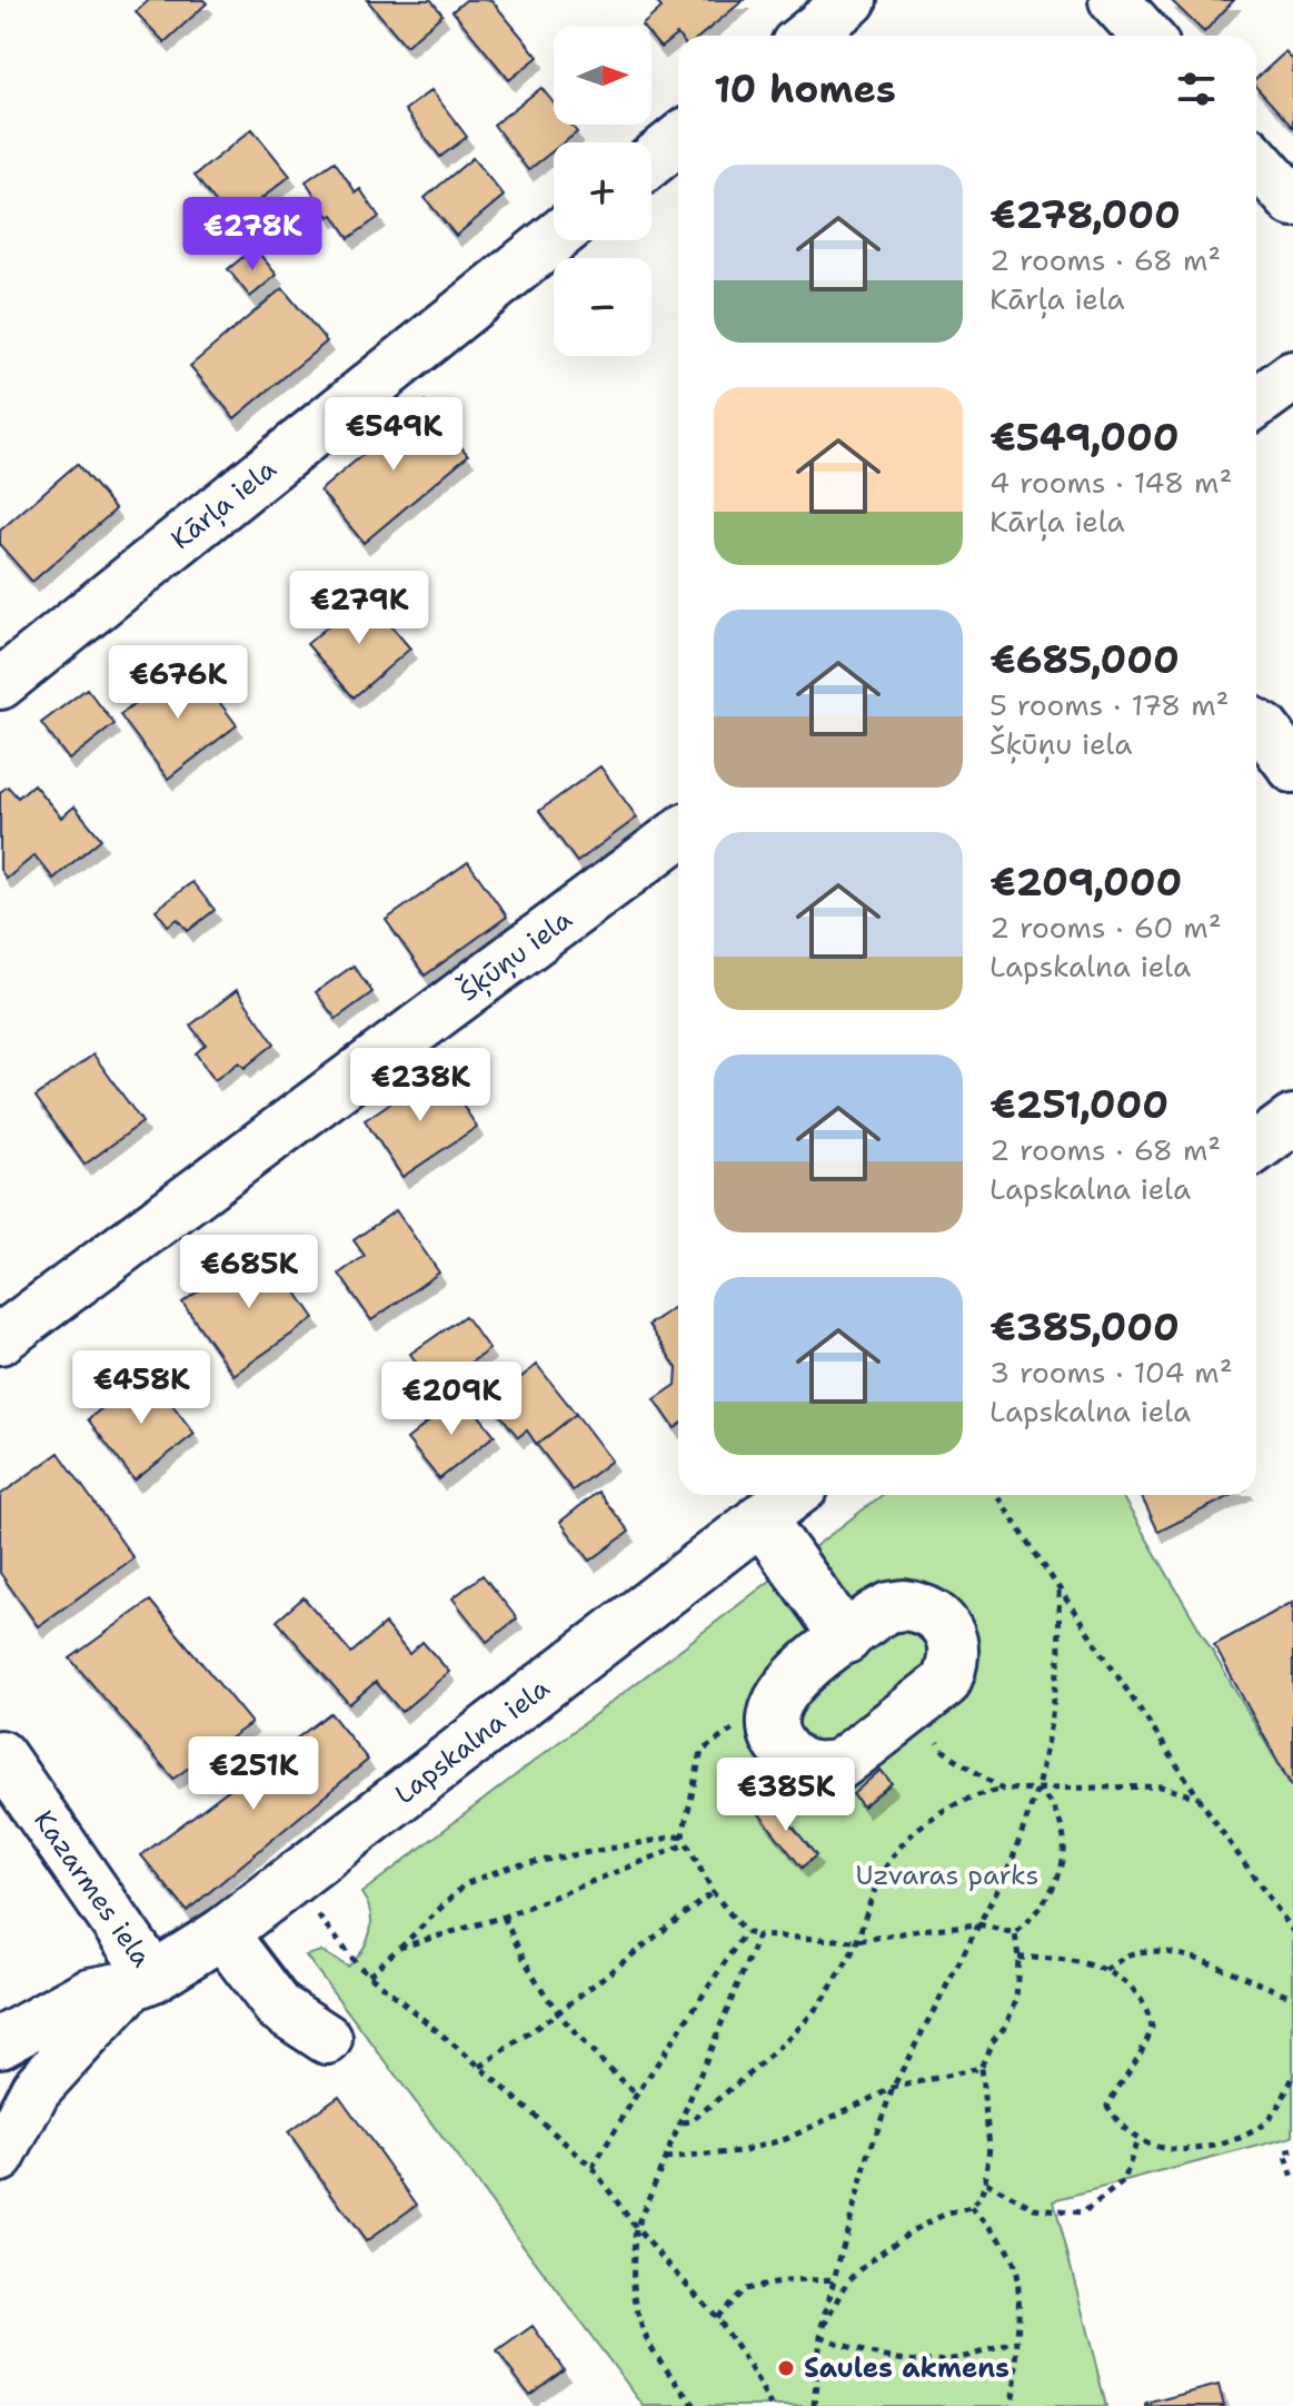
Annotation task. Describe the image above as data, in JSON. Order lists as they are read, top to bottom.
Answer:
{
  "streets": {
    "street": [
      "Kārļa iela",
      "Šķūņu iela",
      "Lapskalna iela",
      "Kazarmes iela"
    ]
  },
  "crossings": [
    ["Lapskalna iela", "Kazarmes iela"]
  ],
  "parks": ["Uzvaras parks"],
  "places": ["Saules akmens"],
  "north": "right",
  "page": {
    "map_buttons": ["+", "−"],
    "heading": "10 homes",
    "list": [
      {
        "name": "€278,000",
        "note": "2 rooms · 68 m² · Kārļa iela"
      },
      {
        "name": "€549,000",
        "note": "4 rooms · 148 m² · Kārļa iela"
      },
      {
        "name": "€685,000",
        "note": "5 rooms · 178 m² · Šķūņu iela"
      },
      {
        "name": "€209,000",
        "note": "2 rooms · 60 m² · Lapskalna iela"
      },
      {
        "name": "€251,000",
        "note": "2 rooms · 68 m² · Lapskalna iela"
      },
      {
        "name": "€385,000",
        "note": "3 rooms · 104 m² · Lapskalna iela"
      }
    ],
    "price": [
      "€278K",
      "€549K",
      "€279K",
      "€676K",
      "€238K",
      "€685K",
      "€458K",
      "€209K",
      "€251K",
      "€385K"
    ]
  }
}
